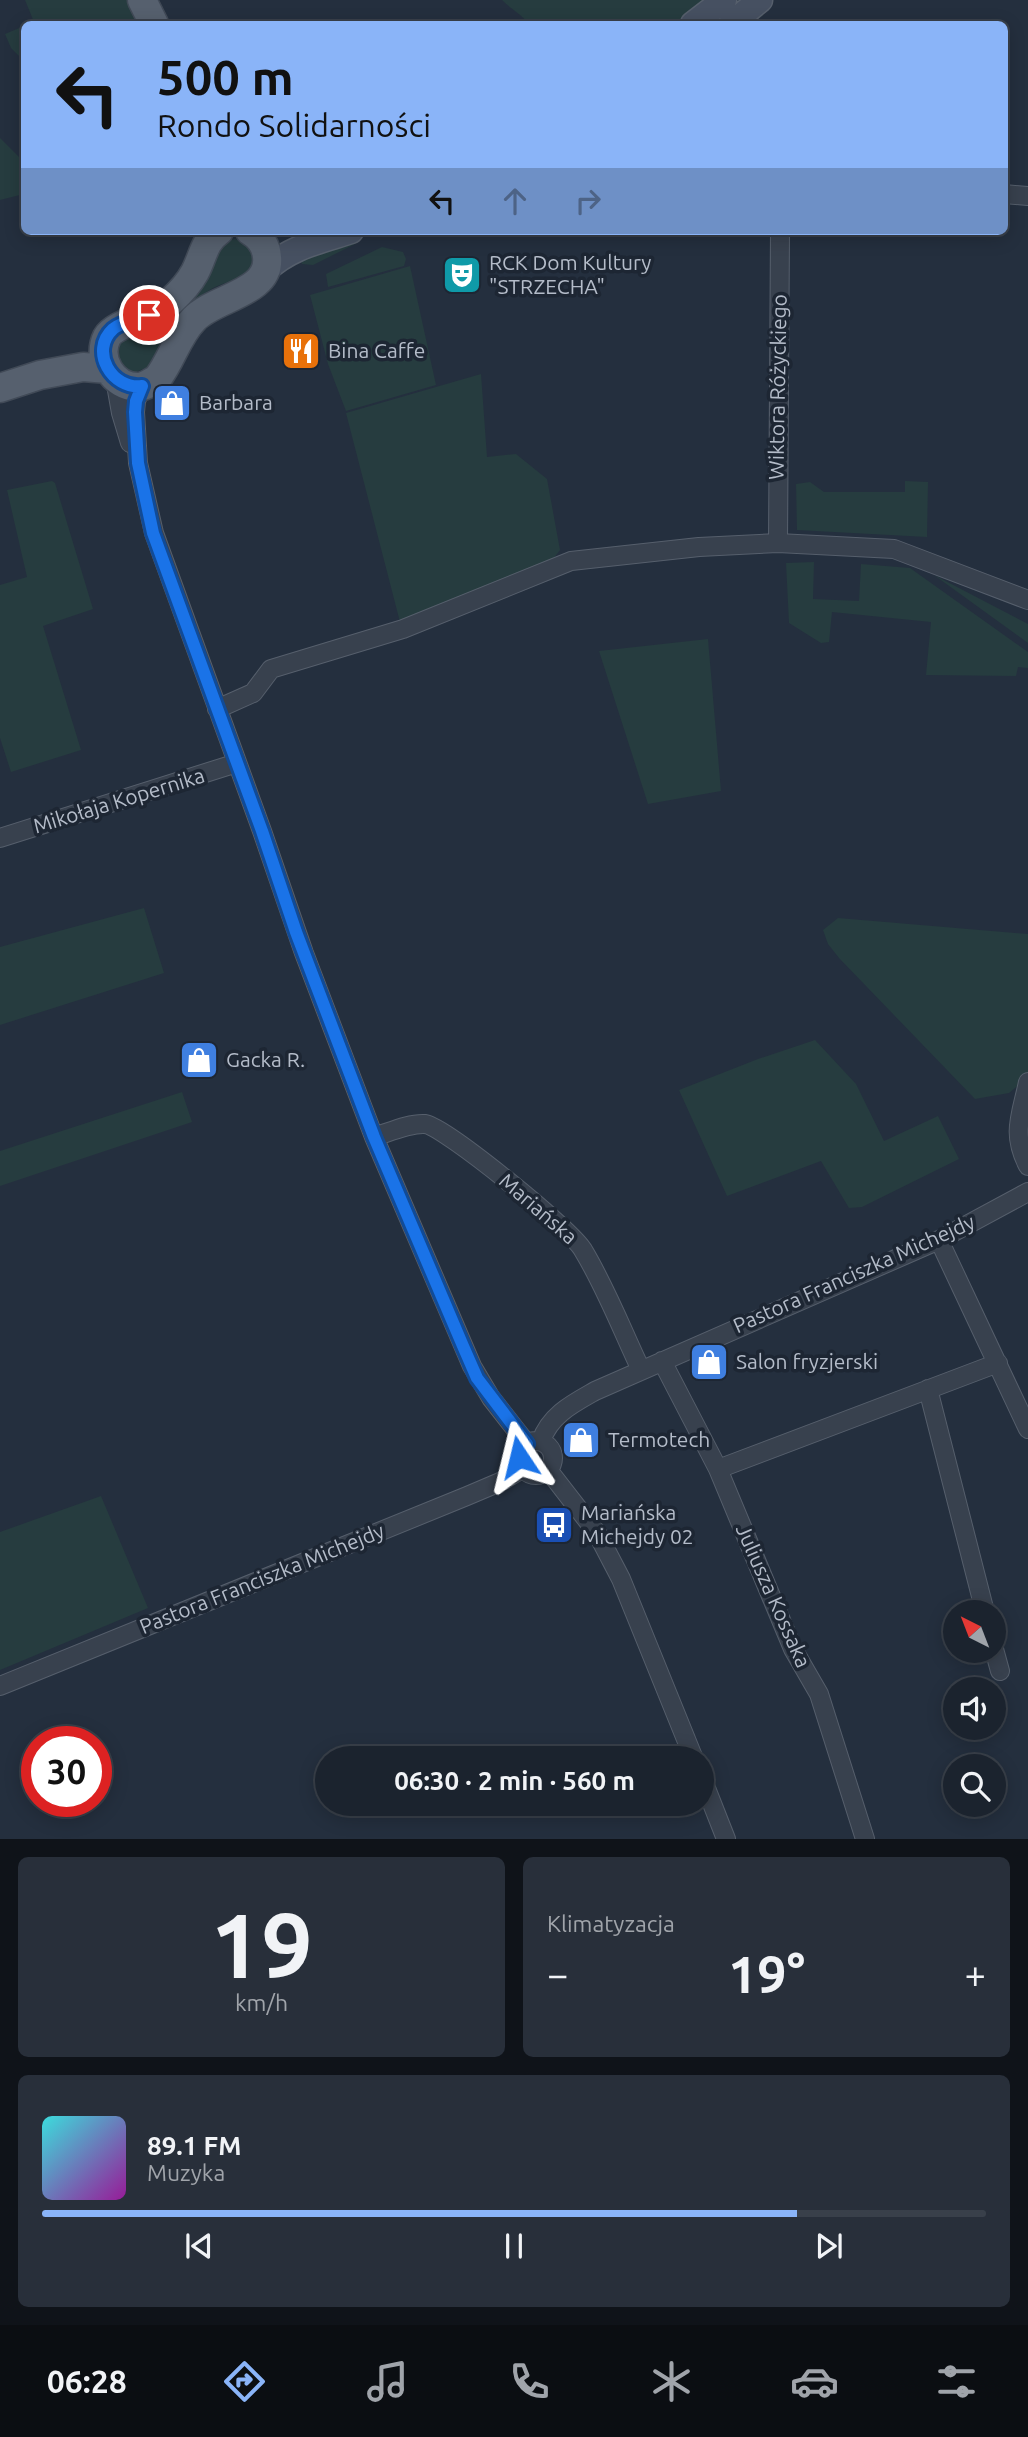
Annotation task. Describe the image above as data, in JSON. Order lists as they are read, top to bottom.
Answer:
{
  "streets": {
    "street": [
      "Wiktora Różyckiego",
      "Mikołaja Kopernika",
      "Mariańska",
      "Pastora Franciszka Michejdy",
      "Juliusza Kossaka"
    ]
  },
  "crossings": [
    ["Mariańska", "Pastora Franciszka Michejdy"],
    ["Pastora Franciszka Michejdy", "Juliusza Kossaka"]
  ],
  "places": {
    "theatre": ["RCK Dom Kultury \"STRZECHA\""],
    "restaurant": ["Bina Caffe"],
    "shop": [
      "Barbara",
      "Gacka R.",
      "Salon fryzjerski",
      "Termotech"
    ],
    "bus stop": ["Mariańska Michejdy 02"]
  },
  "north": "top left",
  "page": {
    "turn": ["500 m", "Rondo Solidarności"],
    "limit": "30",
    "trip": "06:30 · 2 min · 560 m",
    "tile": [
      ["19", "km/h"],
      "Klimatyzacja"
    ],
    "heat": ["−", "19°", "+"],
    "song": ["89.1 FM", "Muzyka"],
    "tabs": "06:28"
  }
}
